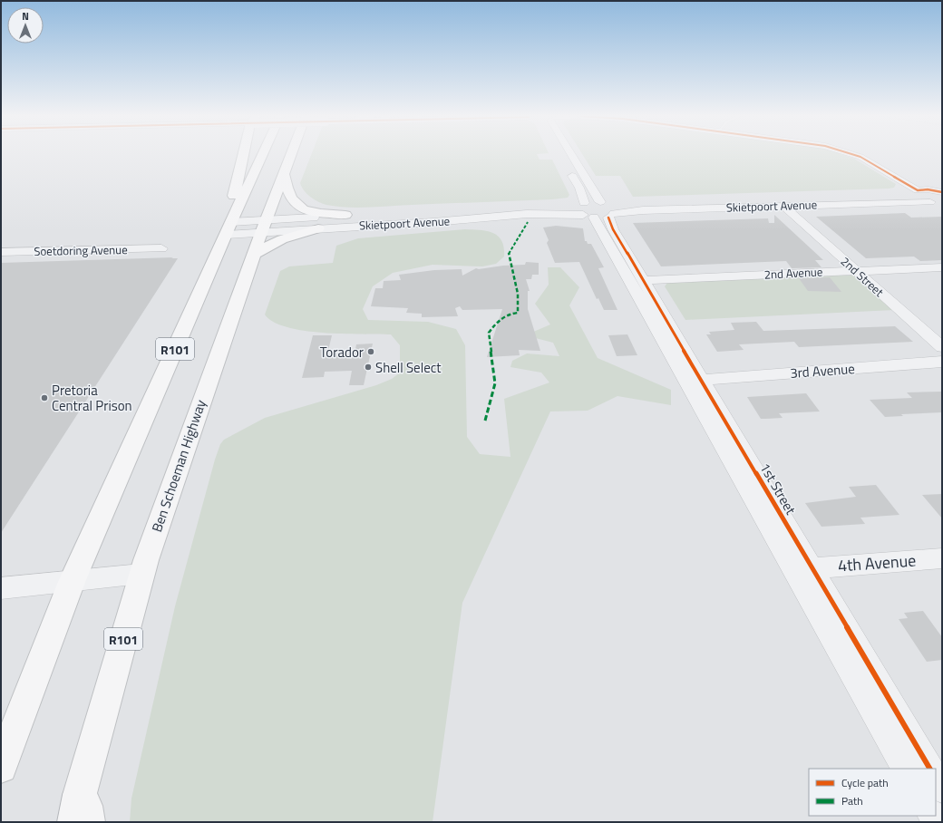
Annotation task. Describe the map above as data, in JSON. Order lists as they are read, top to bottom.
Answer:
{
  "streets": {
    "main road": ["R101", "Ben Schoeman Highway"],
    "street": [
      "Skietpoort Avenue",
      "Soetdoring Avenue",
      "2nd Avenue",
      "2nd Street",
      "3rd Avenue",
      "1st Street",
      "4th Avenue"
    ]
  },
  "crossings": [
    ["Skietpoort Avenue", "2nd Street"],
    ["Skietpoort Avenue", "R101"],
    ["Skietpoort Avenue", "Ben Schoeman Highway"],
    ["Skietpoort Avenue", "1st Street"],
    ["2nd Avenue", "2nd Street"],
    ["2nd Avenue", "1st Street"],
    ["3rd Avenue", "1st Street"],
    ["1st Street", "4th Avenue"]
  ],
  "places": ["Torador", "Shell Select", "Pretoria Central Prison"],
  "legend": ["Cycle path", "Path"],
  "north": "top"
}
